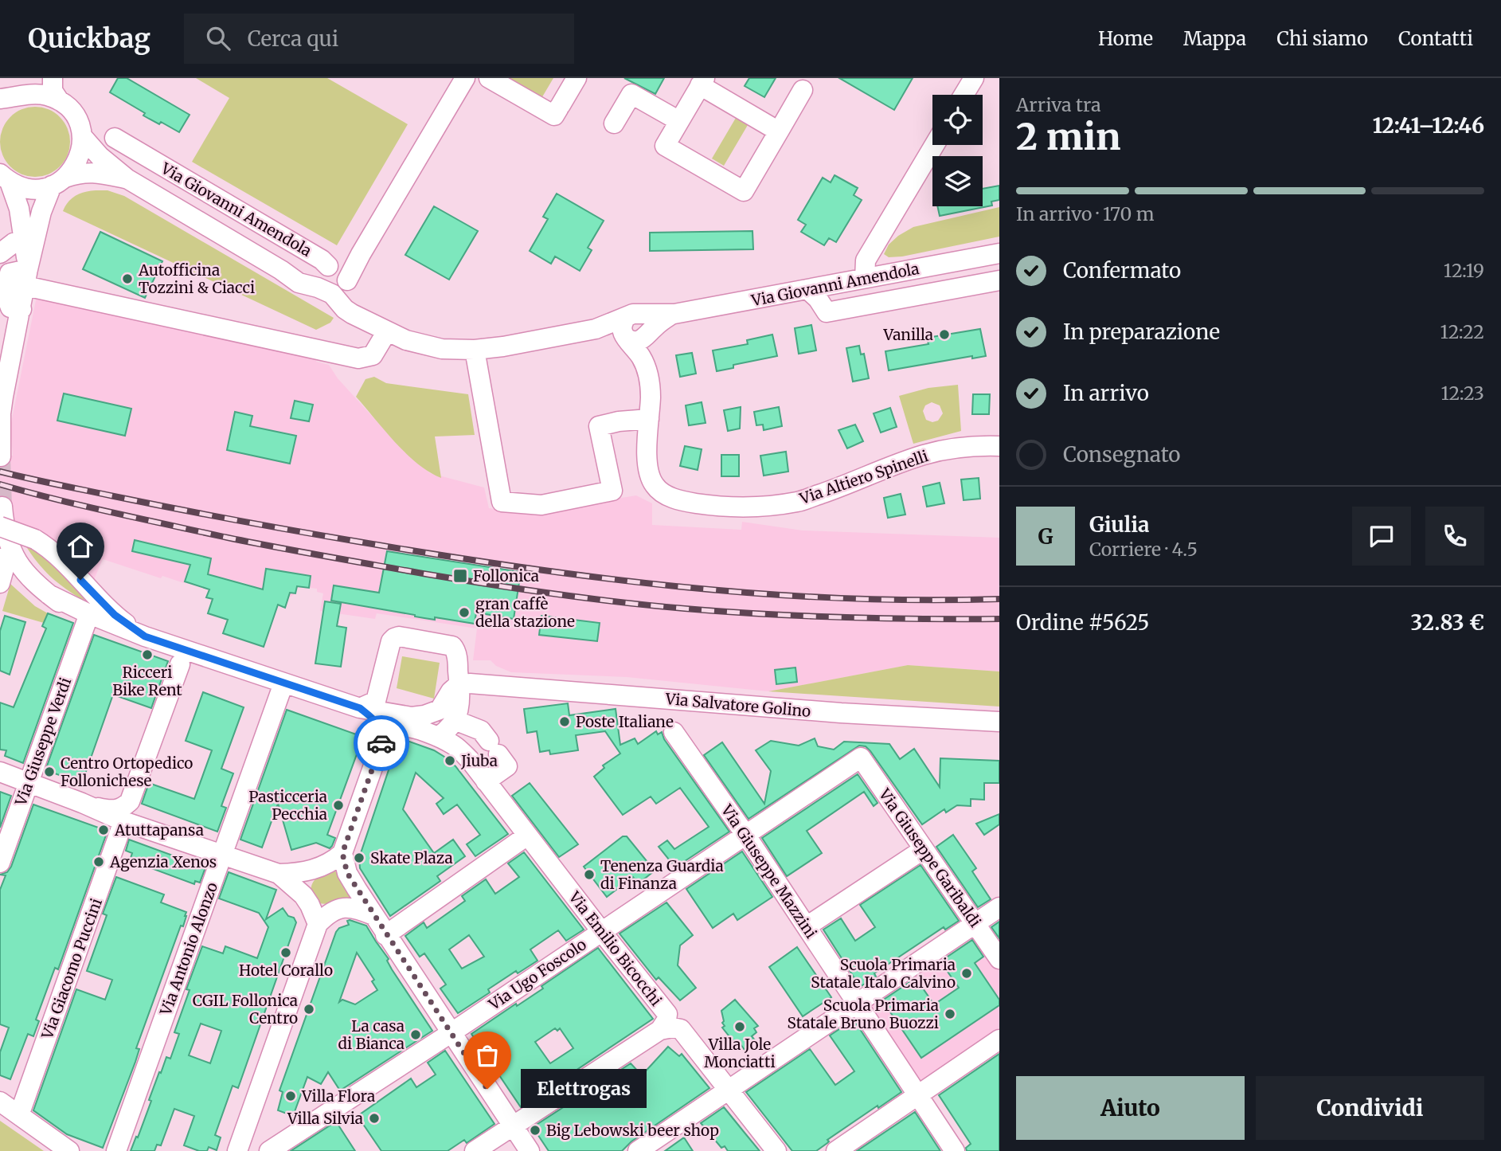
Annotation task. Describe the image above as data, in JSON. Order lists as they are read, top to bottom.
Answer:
{
  "streets": {
    "street": [
      "Via Giovanni Amendola",
      "Via Altiero Spinelli",
      "Via Salvatore Golino",
      "Via Giuseppe Verdi",
      "Via Giuseppe Garibaldi",
      "Via Giuseppe Mazzini",
      "Via Antonio Alonzo",
      "Via Emilio Bicocchi",
      "Via Giacomo Puccini",
      "Via Ugo Foscolo"
    ]
  },
  "crossings": [
    ["Via Giovanni Amendola", "Via Altiero Spinelli"],
    ["Via Giuseppe Garibaldi", "Via Ugo Foscolo"],
    ["Via Giuseppe Mazzini", "Via Ugo Foscolo"],
    ["Via Emilio Bicocchi", "Via Ugo Foscolo"]
  ],
  "places": {
    "other": [
      "Autofficina Tozzini & Ciacci",
      "Vanilla",
      "gran caffè della stazione",
      "Ricceri Bike Rent",
      "Poste Italiane",
      "Jiuba",
      "Centro Ortopedico Follonichese",
      "Pasticceria Pecchia",
      "Atuttapansa",
      "Skate Plaza",
      "Agenzia Xenos",
      "Tenenza Guardia di Finanza",
      "Hotel Corallo",
      "Scuola Primaria Statale Italo Calvino",
      "CGIL Follonica Centro",
      "Scuola Primaria Statale Bruno Buozzi",
      "Villa Jole Monciatti",
      "La casa di Bianca",
      "Elettrogas",
      "Villa Flora",
      "Villa Silvia",
      "Big Lebowski beer shop"
    ],
    "transit": ["Follonica"]
  },
  "page": {
    "header": "Quickbag",
    "search": "Cerca qui",
    "nav": [
      "Home",
      "Mappa",
      "Chi siamo",
      "Contatti"
    ],
    "heading": ["2 min", "Arriva tra", "12:41–12:46"],
    "panel": [
      "Giulia",
      "Corriere · 4.5",
      "Ordine #5625",
      "32.83 €"
    ],
    "bar": "In arrivo · 170 m",
    "list": [
      ["Confermato", "12:19"],
      ["In preparazione", "12:22"],
      ["In arrivo", "12:23"],
      "Consegnato"
    ],
    "round": "G",
    "buttons": ["Aiuto", "Condividi"],
    "bubble": "Elettrogas"
  }
}
